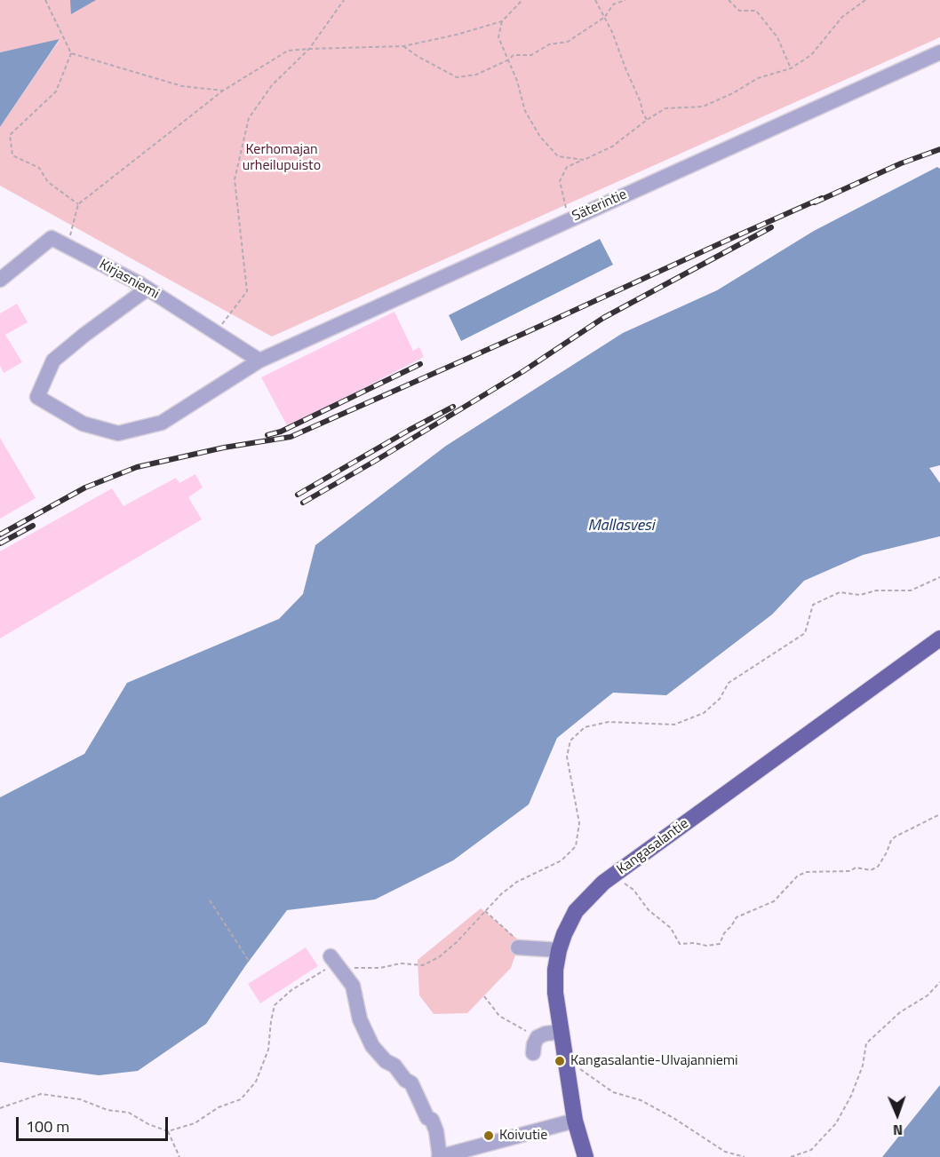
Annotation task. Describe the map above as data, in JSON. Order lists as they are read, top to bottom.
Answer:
{
  "streets": {
    "main road": ["Kangasalantie"],
    "street": ["Säterintie", "Kirjasniemi"]
  },
  "crossings": [
    ["Säterintie", "Kirjasniemi"]
  ],
  "water": ["Mallasvesi"],
  "parks": ["Kerhomajan urheilupuisto"],
  "places": ["Kangasalantie-Ulvajanniemi", "Koivutie"],
  "scale_bar": "100 m",
  "north": "bottom"
}
